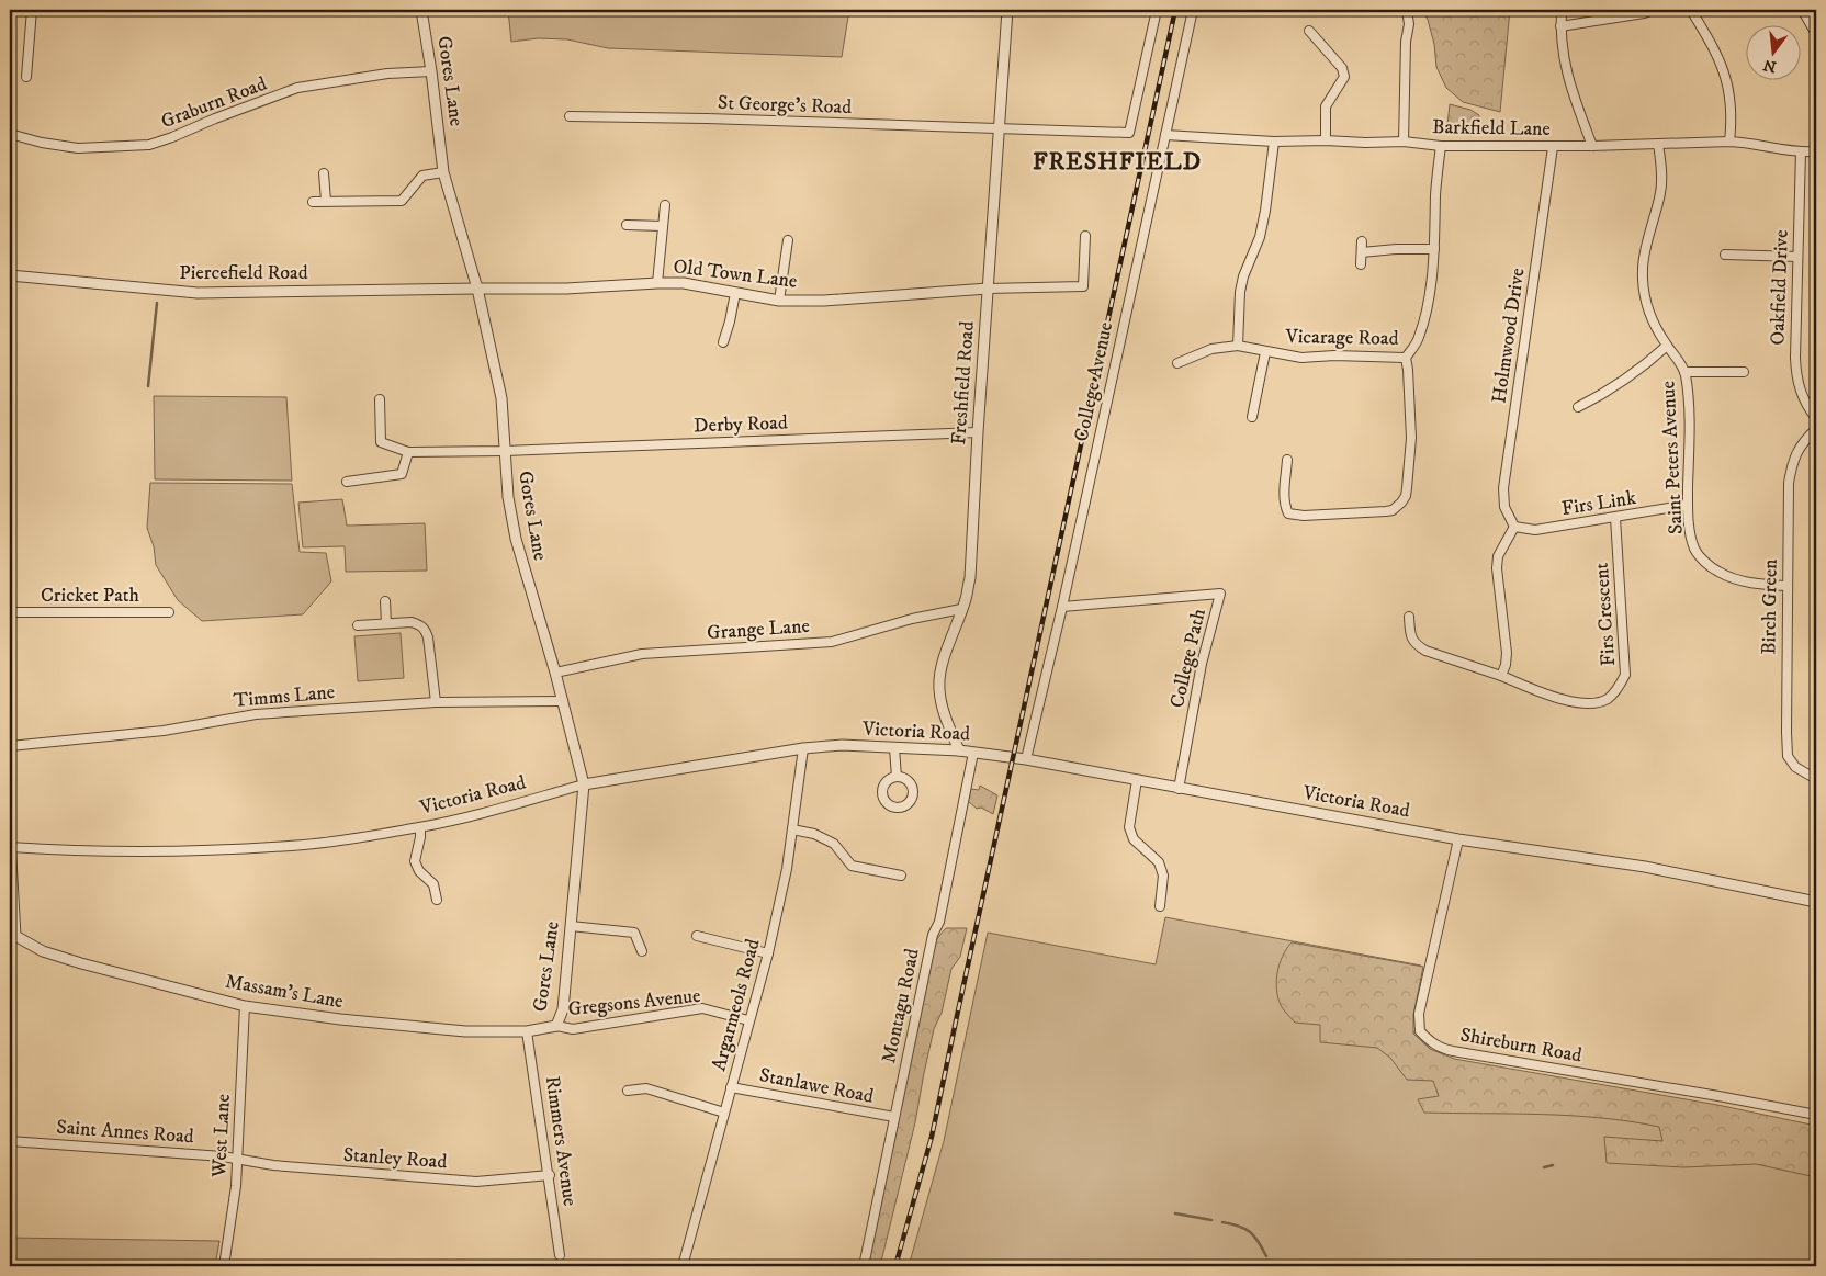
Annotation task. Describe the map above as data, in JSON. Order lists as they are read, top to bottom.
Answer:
{
  "streets": {
    "street": [
      "Gores Lane",
      "Graburn Road",
      "St George's Road",
      "Barkfield Lane",
      "Piercefield Road",
      "Old Town Lane",
      "Oakfield Drive",
      "Holmwood Drive",
      "Vicarage Road",
      "College Avenue",
      "Freshfield Road",
      "Derby Road",
      "Saint Peters Avenue",
      "Firs Link",
      "Cricket Path",
      "Birch Green",
      "Firs Crescent",
      "Grange Lane",
      "College Path",
      "Timms Lane",
      "Victoria Road",
      "Massam's Lane",
      "Gregsons Avenue",
      "Argarmeols Road",
      "Montagu Road",
      "Shireburn Road",
      "Stanlawe Road",
      "Saint Annes Road",
      "West Lane",
      "Rimmers Avenue",
      "Stanley Road"
    ]
  },
  "crossings": [
    ["Gores Lane", "Graburn Road"],
    ["Gores Lane", "Piercefield Road"],
    ["Gores Lane", "Old Town Lane"],
    ["Gores Lane", "Derby Road"],
    ["Gores Lane", "Grange Lane"],
    ["Gores Lane", "Timms Lane"],
    ["Gores Lane", "Victoria Road"],
    ["Gores Lane", "Massam's Lane"],
    ["Gores Lane", "Gregsons Avenue"],
    ["St George's Road", "Freshfield Road"],
    ["Barkfield Lane", "Oakfield Drive"],
    ["Barkfield Lane", "Holmwood Drive"],
    ["Barkfield Lane", "Vicarage Road"],
    ["Barkfield Lane", "College Avenue"],
    ["Barkfield Lane", "Saint Peters Avenue"],
    ["Piercefield Road", "Old Town Lane"],
    ["Old Town Lane", "Freshfield Road"],
    ["Holmwood Drive", "Firs Link"],
    ["College Avenue", "College Path"],
    ["College Avenue", "Victoria Road"],
    ["Freshfield Road", "Derby Road"],
    ["Freshfield Road", "Grange Lane"],
    ["Freshfield Road", "Victoria Road"],
    ["Saint Peters Avenue", "Firs Link"],
    ["Saint Peters Avenue", "Birch Green"],
    ["Firs Link", "Firs Crescent"],
    ["College Path", "Victoria Road"],
    ["Victoria Road", "Massam's Lane"],
    ["Victoria Road", "Argarmeols Road"],
    ["Victoria Road", "Montagu Road"],
    ["Victoria Road", "Shireburn Road"],
    ["Massam's Lane", "Gregsons Avenue"],
    ["Massam's Lane", "West Lane"],
    ["Massam's Lane", "Rimmers Avenue"],
    ["Gregsons Avenue", "Argarmeols Road"],
    ["Argarmeols Road", "Stanlawe Road"],
    ["Montagu Road", "Stanlawe Road"],
    ["Saint Annes Road", "West Lane"],
    ["Saint Annes Road", "Stanley Road"],
    ["West Lane", "Stanley Road"],
    ["Rimmers Avenue", "Stanley Road"]
  ],
  "districts": ["FRESHFIELD"],
  "north": "bottom"
}
